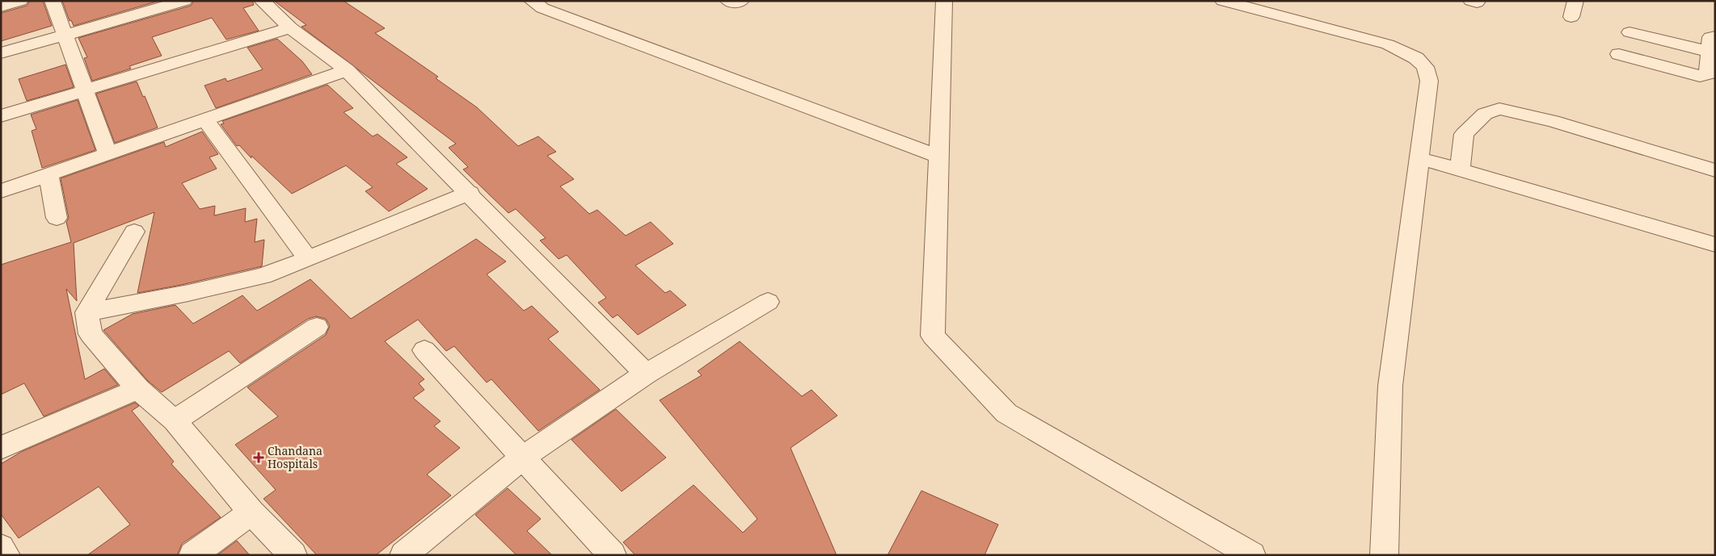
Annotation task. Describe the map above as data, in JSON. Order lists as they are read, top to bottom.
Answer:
{
  "places": {
    "health": ["Chandana Hospitals"]
  }
}
